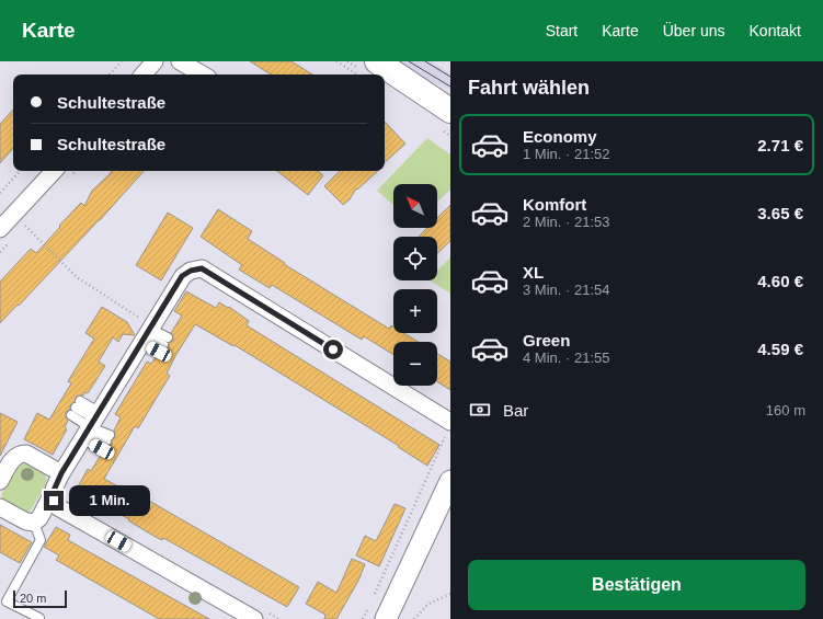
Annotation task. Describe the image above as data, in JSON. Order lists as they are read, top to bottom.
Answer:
{
  "scale_bar": "20 m",
  "north": "top left",
  "page": {
    "header": "Karte",
    "nav": [
      "Start",
      "Karte",
      "Über uns",
      "Kontakt"
    ],
    "heading": "Fahrt wählen",
    "banner": ["Schultestraße", "Schultestraße"],
    "list": [
      {
        "name": "Economy",
        "note": "1 Min. · 21:52",
        "value": "2.71 €"
      },
      {
        "name": "Komfort",
        "note": "2 Min. · 21:53",
        "value": "3.65 €"
      },
      {
        "name": "XL",
        "note": "3 Min. · 21:54",
        "value": "4.60 €"
      },
      {
        "name": "Green",
        "note": "4 Min. · 21:55",
        "value": "4.59 €"
      }
    ],
    "map_buttons": ["+", "−"],
    "pay": ["Bar", "160 m"],
    "bubble": "1 Min.",
    "buttons": "Bestätigen",
    "scale": "20 m"
  }
}
